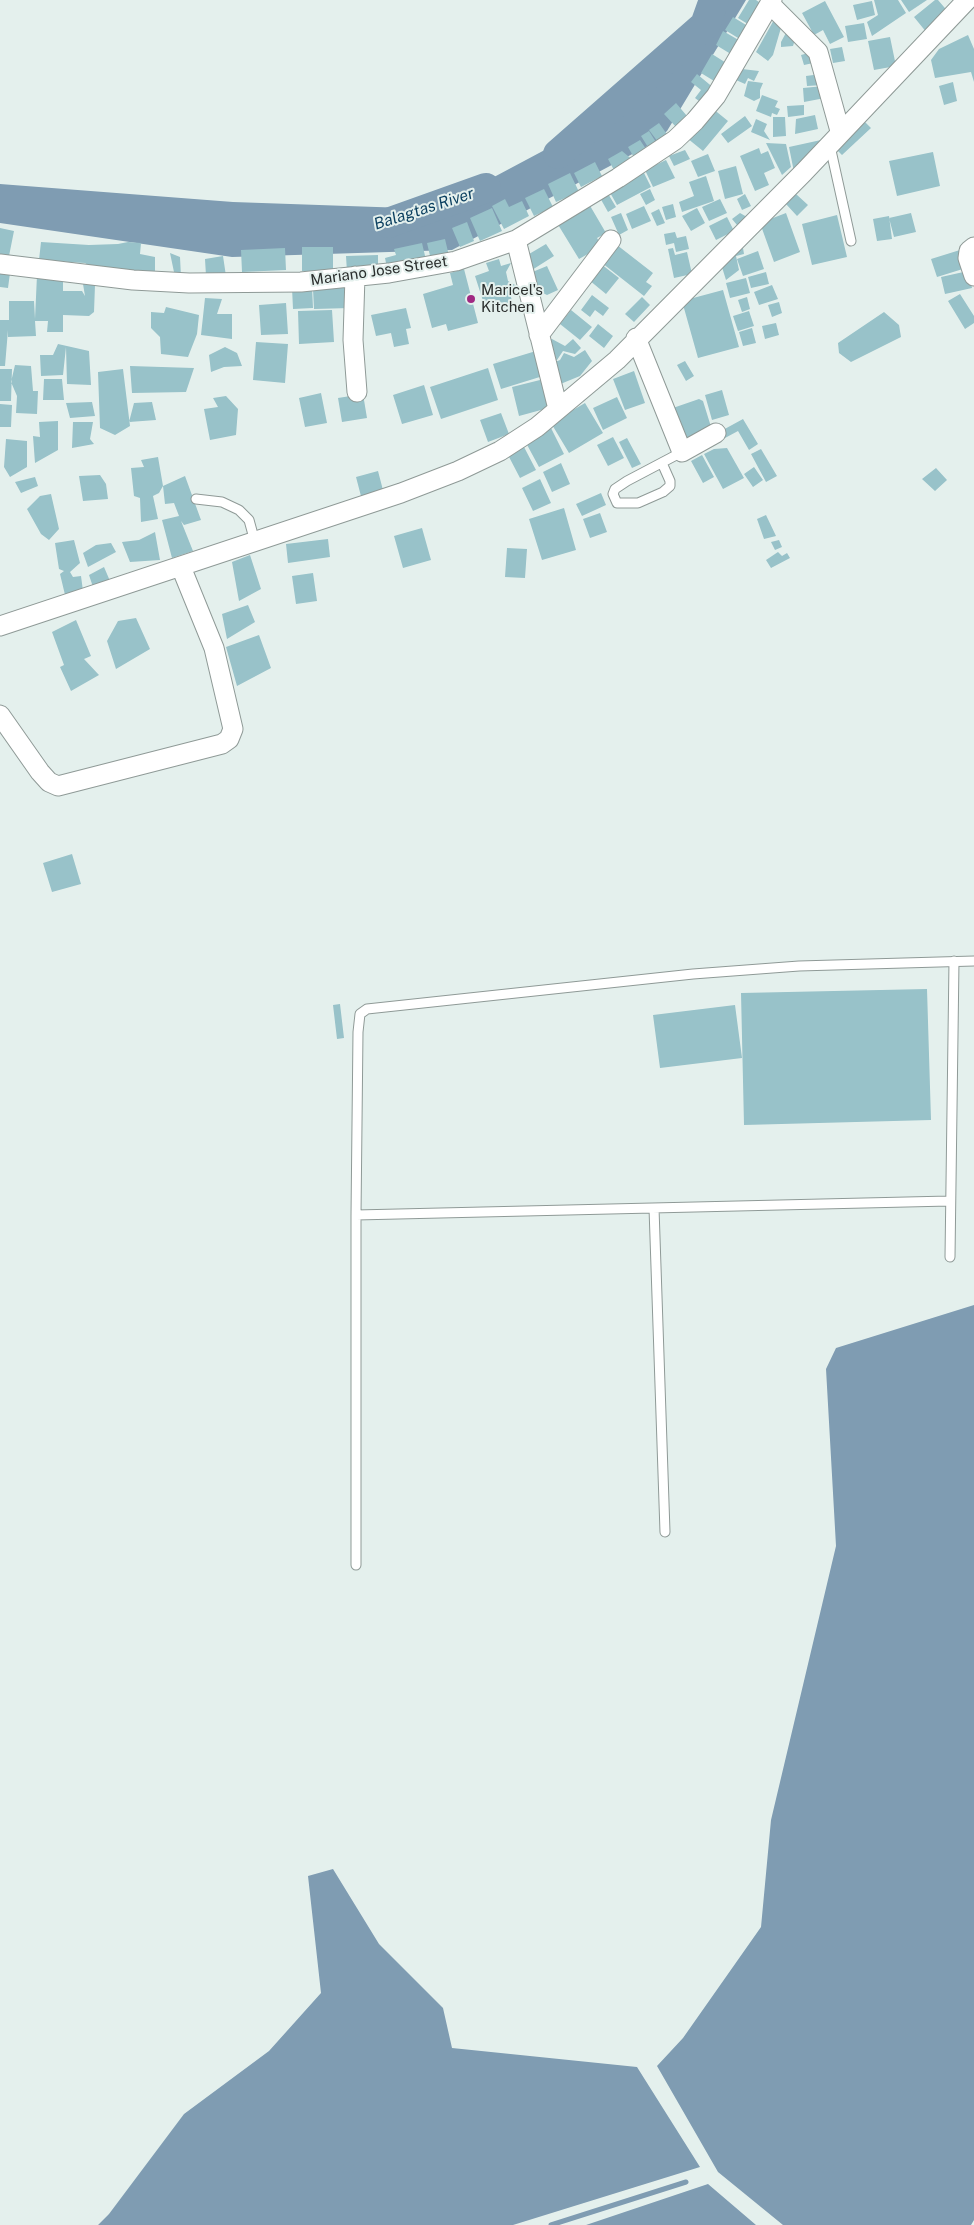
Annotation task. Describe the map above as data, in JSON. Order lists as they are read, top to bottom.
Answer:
{
  "streets": {
    "street": ["Mariano Jose Street"]
  },
  "water": ["Balagtas River"],
  "places": ["Maricel's Kitchen"]
}
